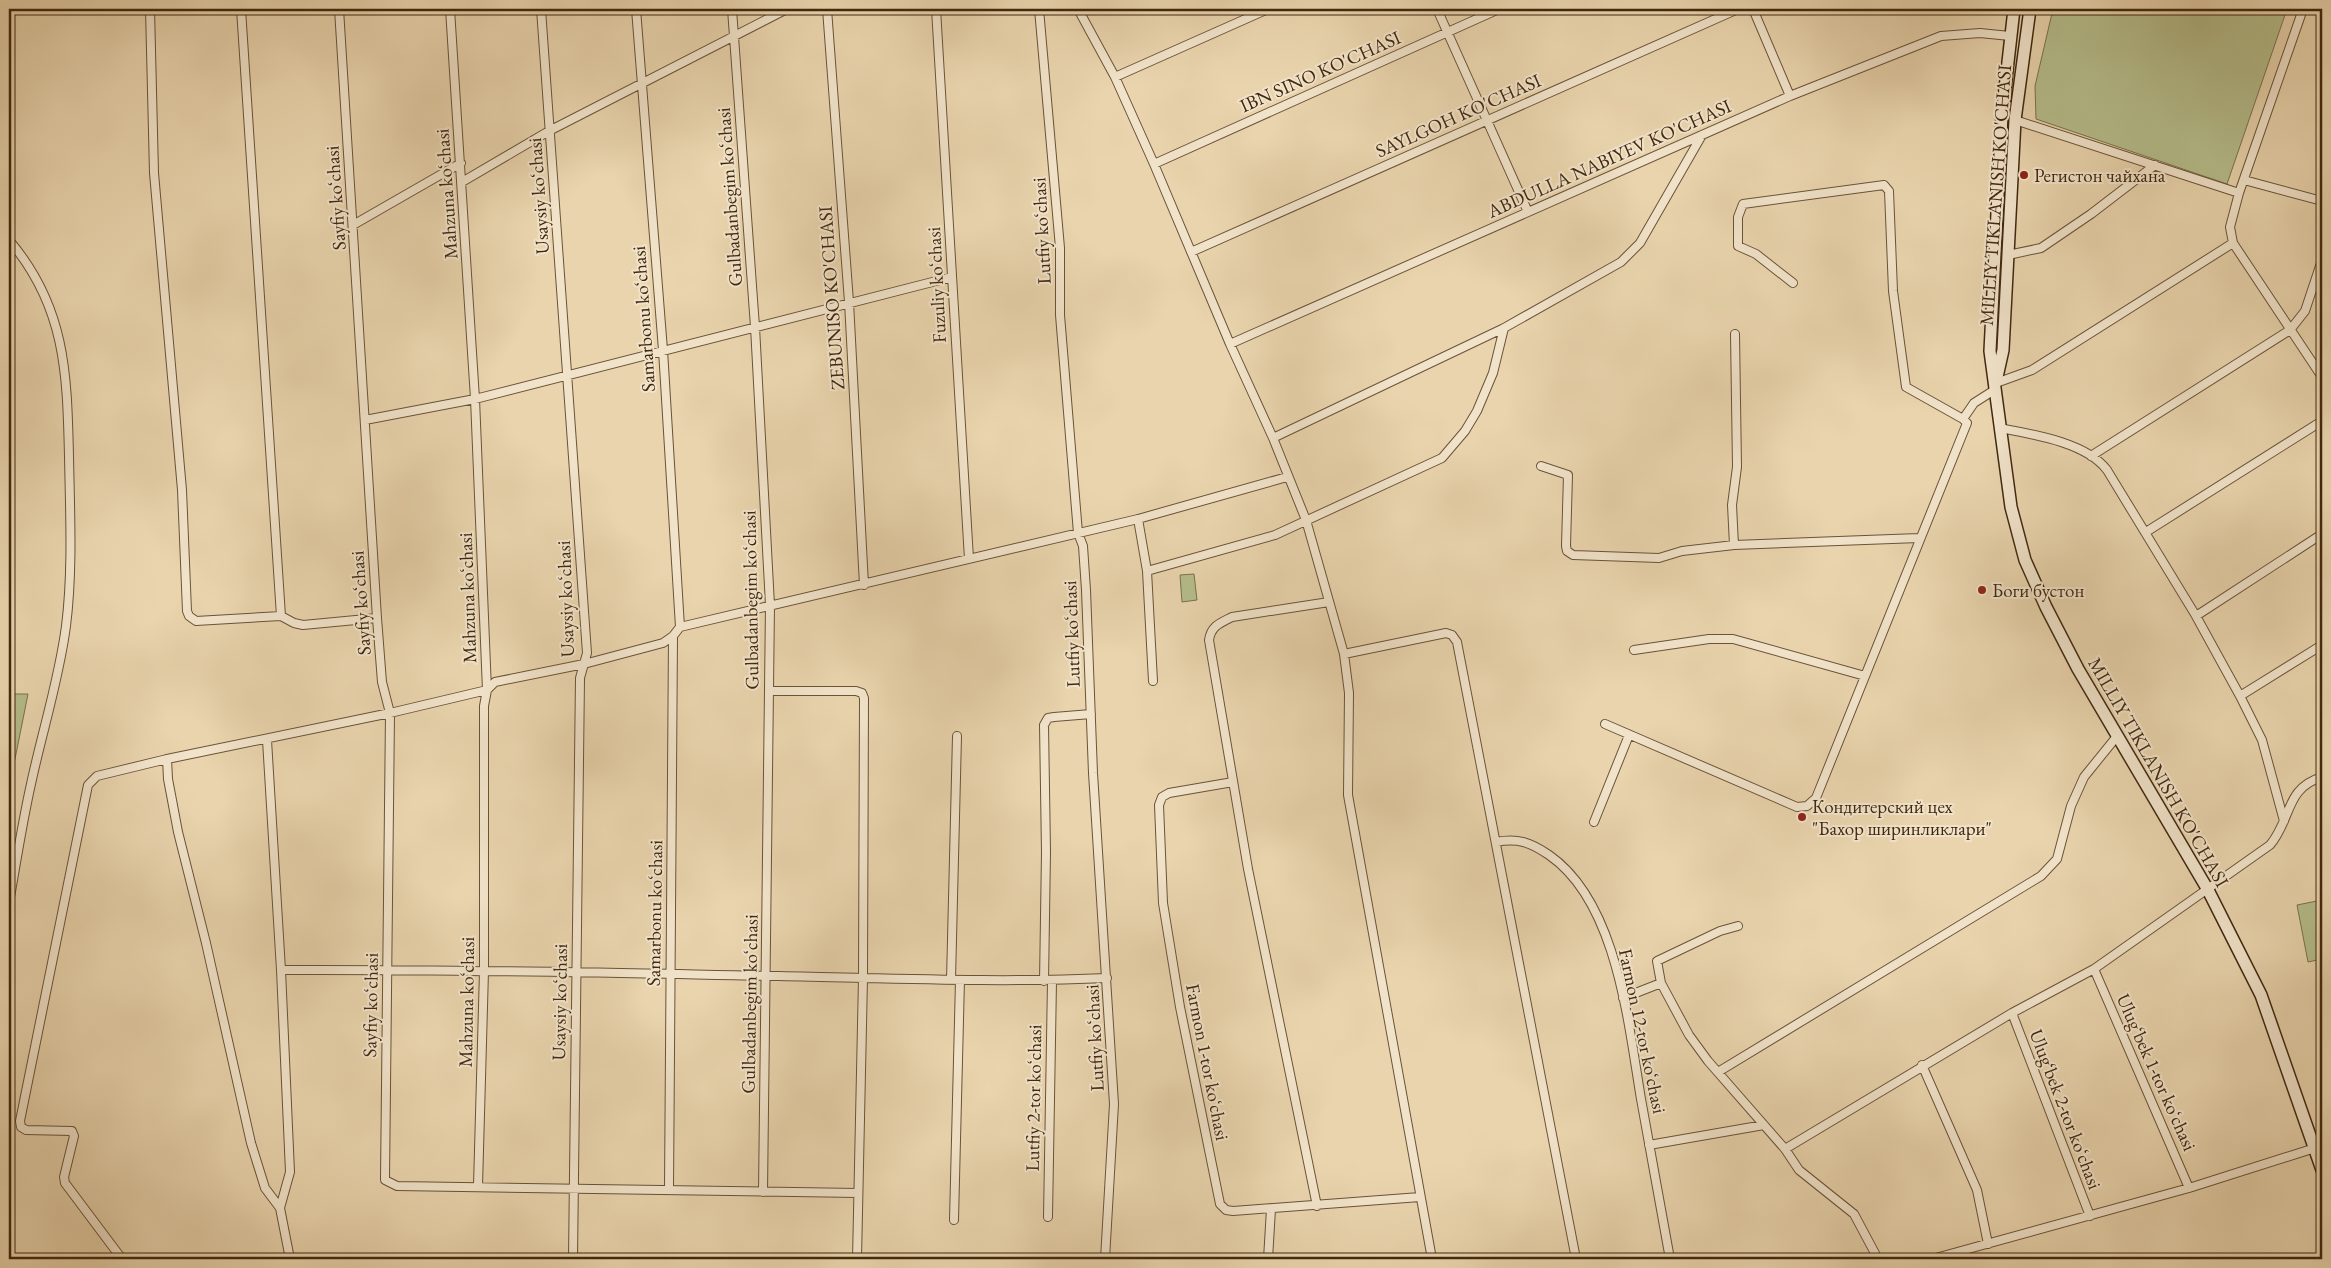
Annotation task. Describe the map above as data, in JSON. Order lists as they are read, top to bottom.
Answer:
{
  "streets": {
    "main road": ["MILLIY TIKLANISH KO'CHASI"],
    "street": [
      "IBN SINO KO'CHASI",
      "SAYLGOH KO'CHASI",
      "ABDULLA NABIYEV KO'CHASI",
      "Mahzuna koʻchasi",
      "Usaysiy koʻchasi",
      "Gulbadanbegim koʻchasi",
      "Sayfiy koʻchasi",
      "Lutfiy koʻchasi",
      "Fuzuliy koʻchasi",
      "ZEBUNISO KO'CHASI",
      "Samarbonu koʻchasi",
      "Farmon 12-tor koʻchasi",
      "Farmon 1-tor koʻchasi",
      "Ulug‘bek 1-tor koʻchasi",
      "Lutfiy 2-tor koʻchasi",
      "Ulug‘bek 2-tor koʻchasi"
    ]
  },
  "crossings": [
    ["ABDULLA NABIYEV KO'CHASI", "MILLIY TIKLANISH KO'CHASI"],
    ["Mahzuna koʻchasi", "Sayfiy koʻchasi"],
    ["Lutfiy koʻchasi", "Lutfiy 2-tor koʻchasi"]
  ],
  "places": ["Регистон чайхана", "Боги бустон", "Кондитерский цех \"Бахор ширинликлари\""]
}
